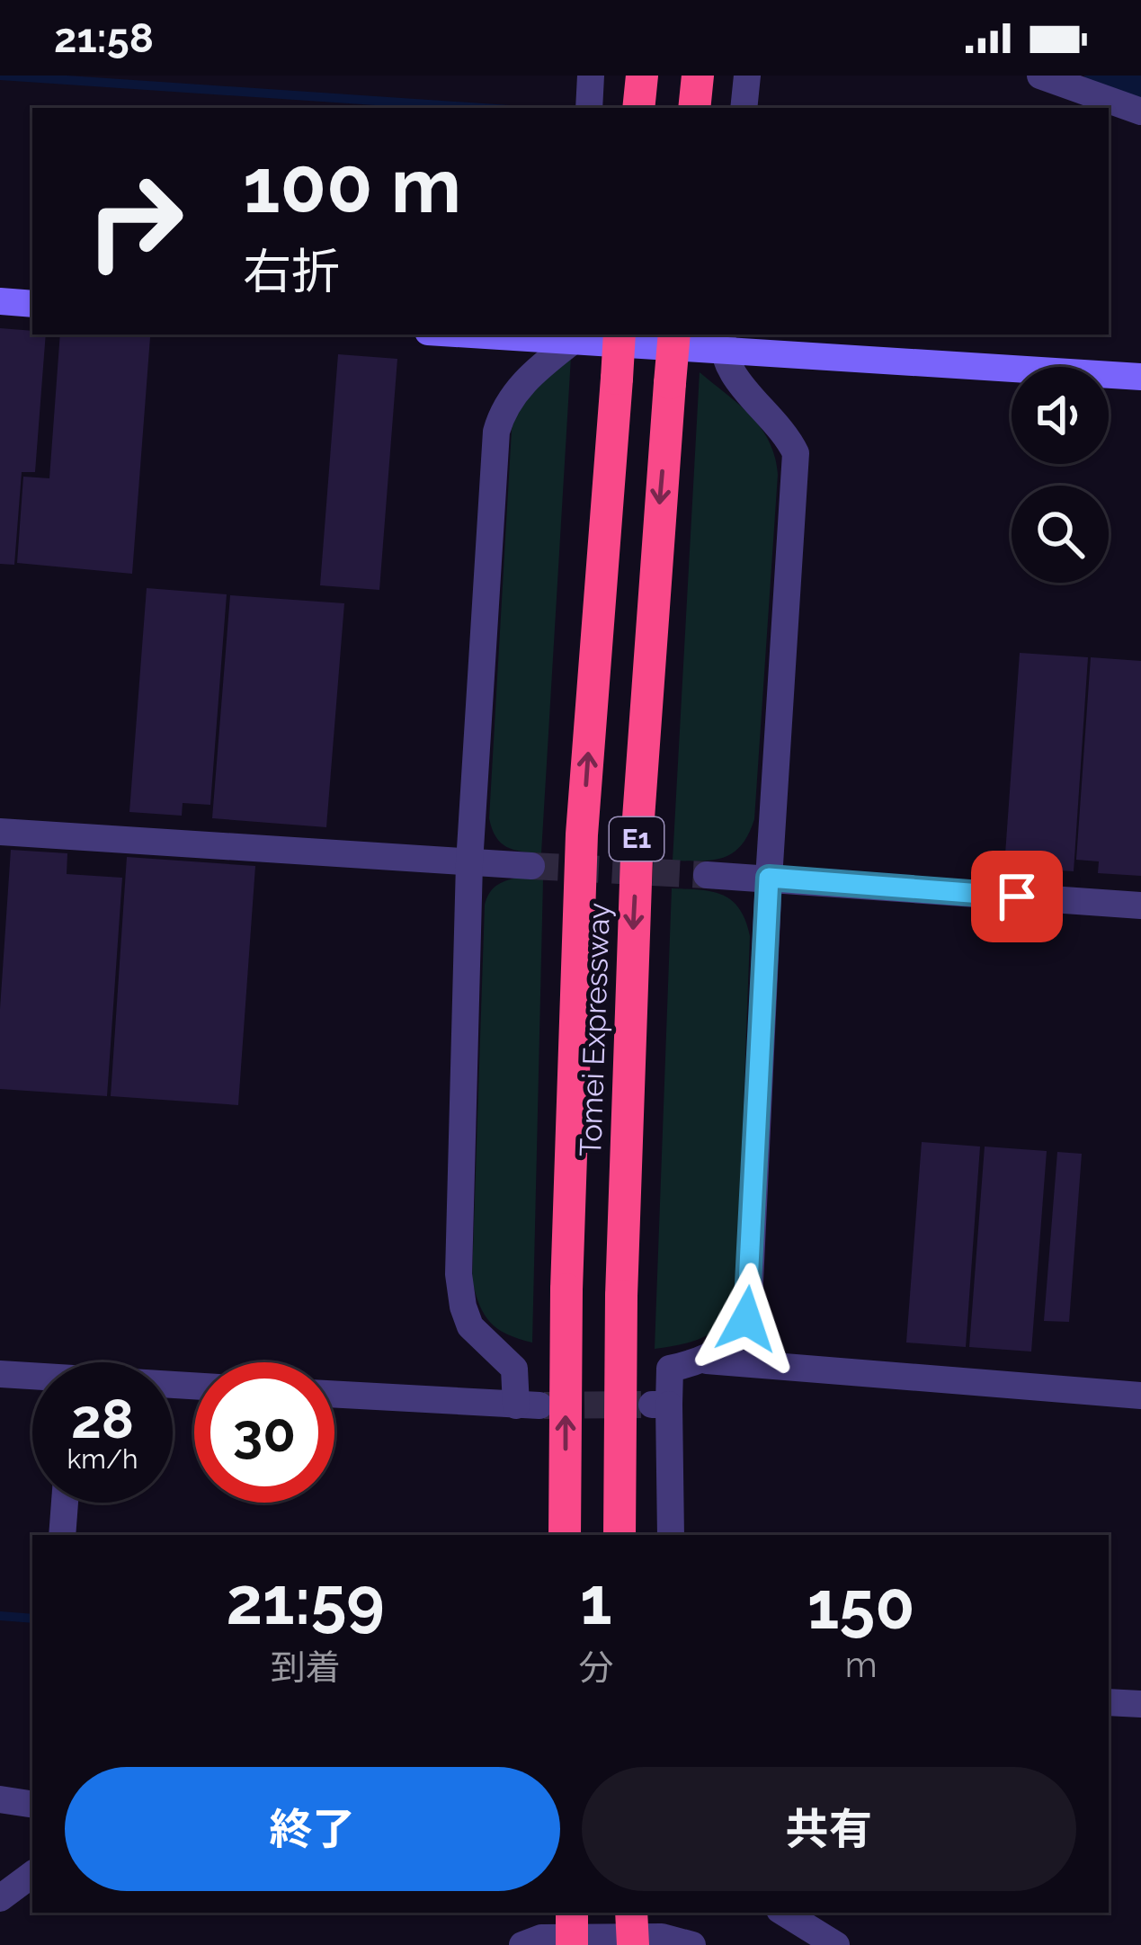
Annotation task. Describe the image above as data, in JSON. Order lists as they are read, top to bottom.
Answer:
{
  "streets": {
    "highway": ["E1", "Tomei Expressway"]
  },
  "page": {
    "status": "21:58",
    "turn": ["100 m", "右折"],
    "speed": "28 km/h",
    "limit": "30",
    "eta": [
      "21:59",
      "到着",
      "1",
      "分",
      "150",
      "m"
    ],
    "buttons": ["終了", "共有"]
  }
}
